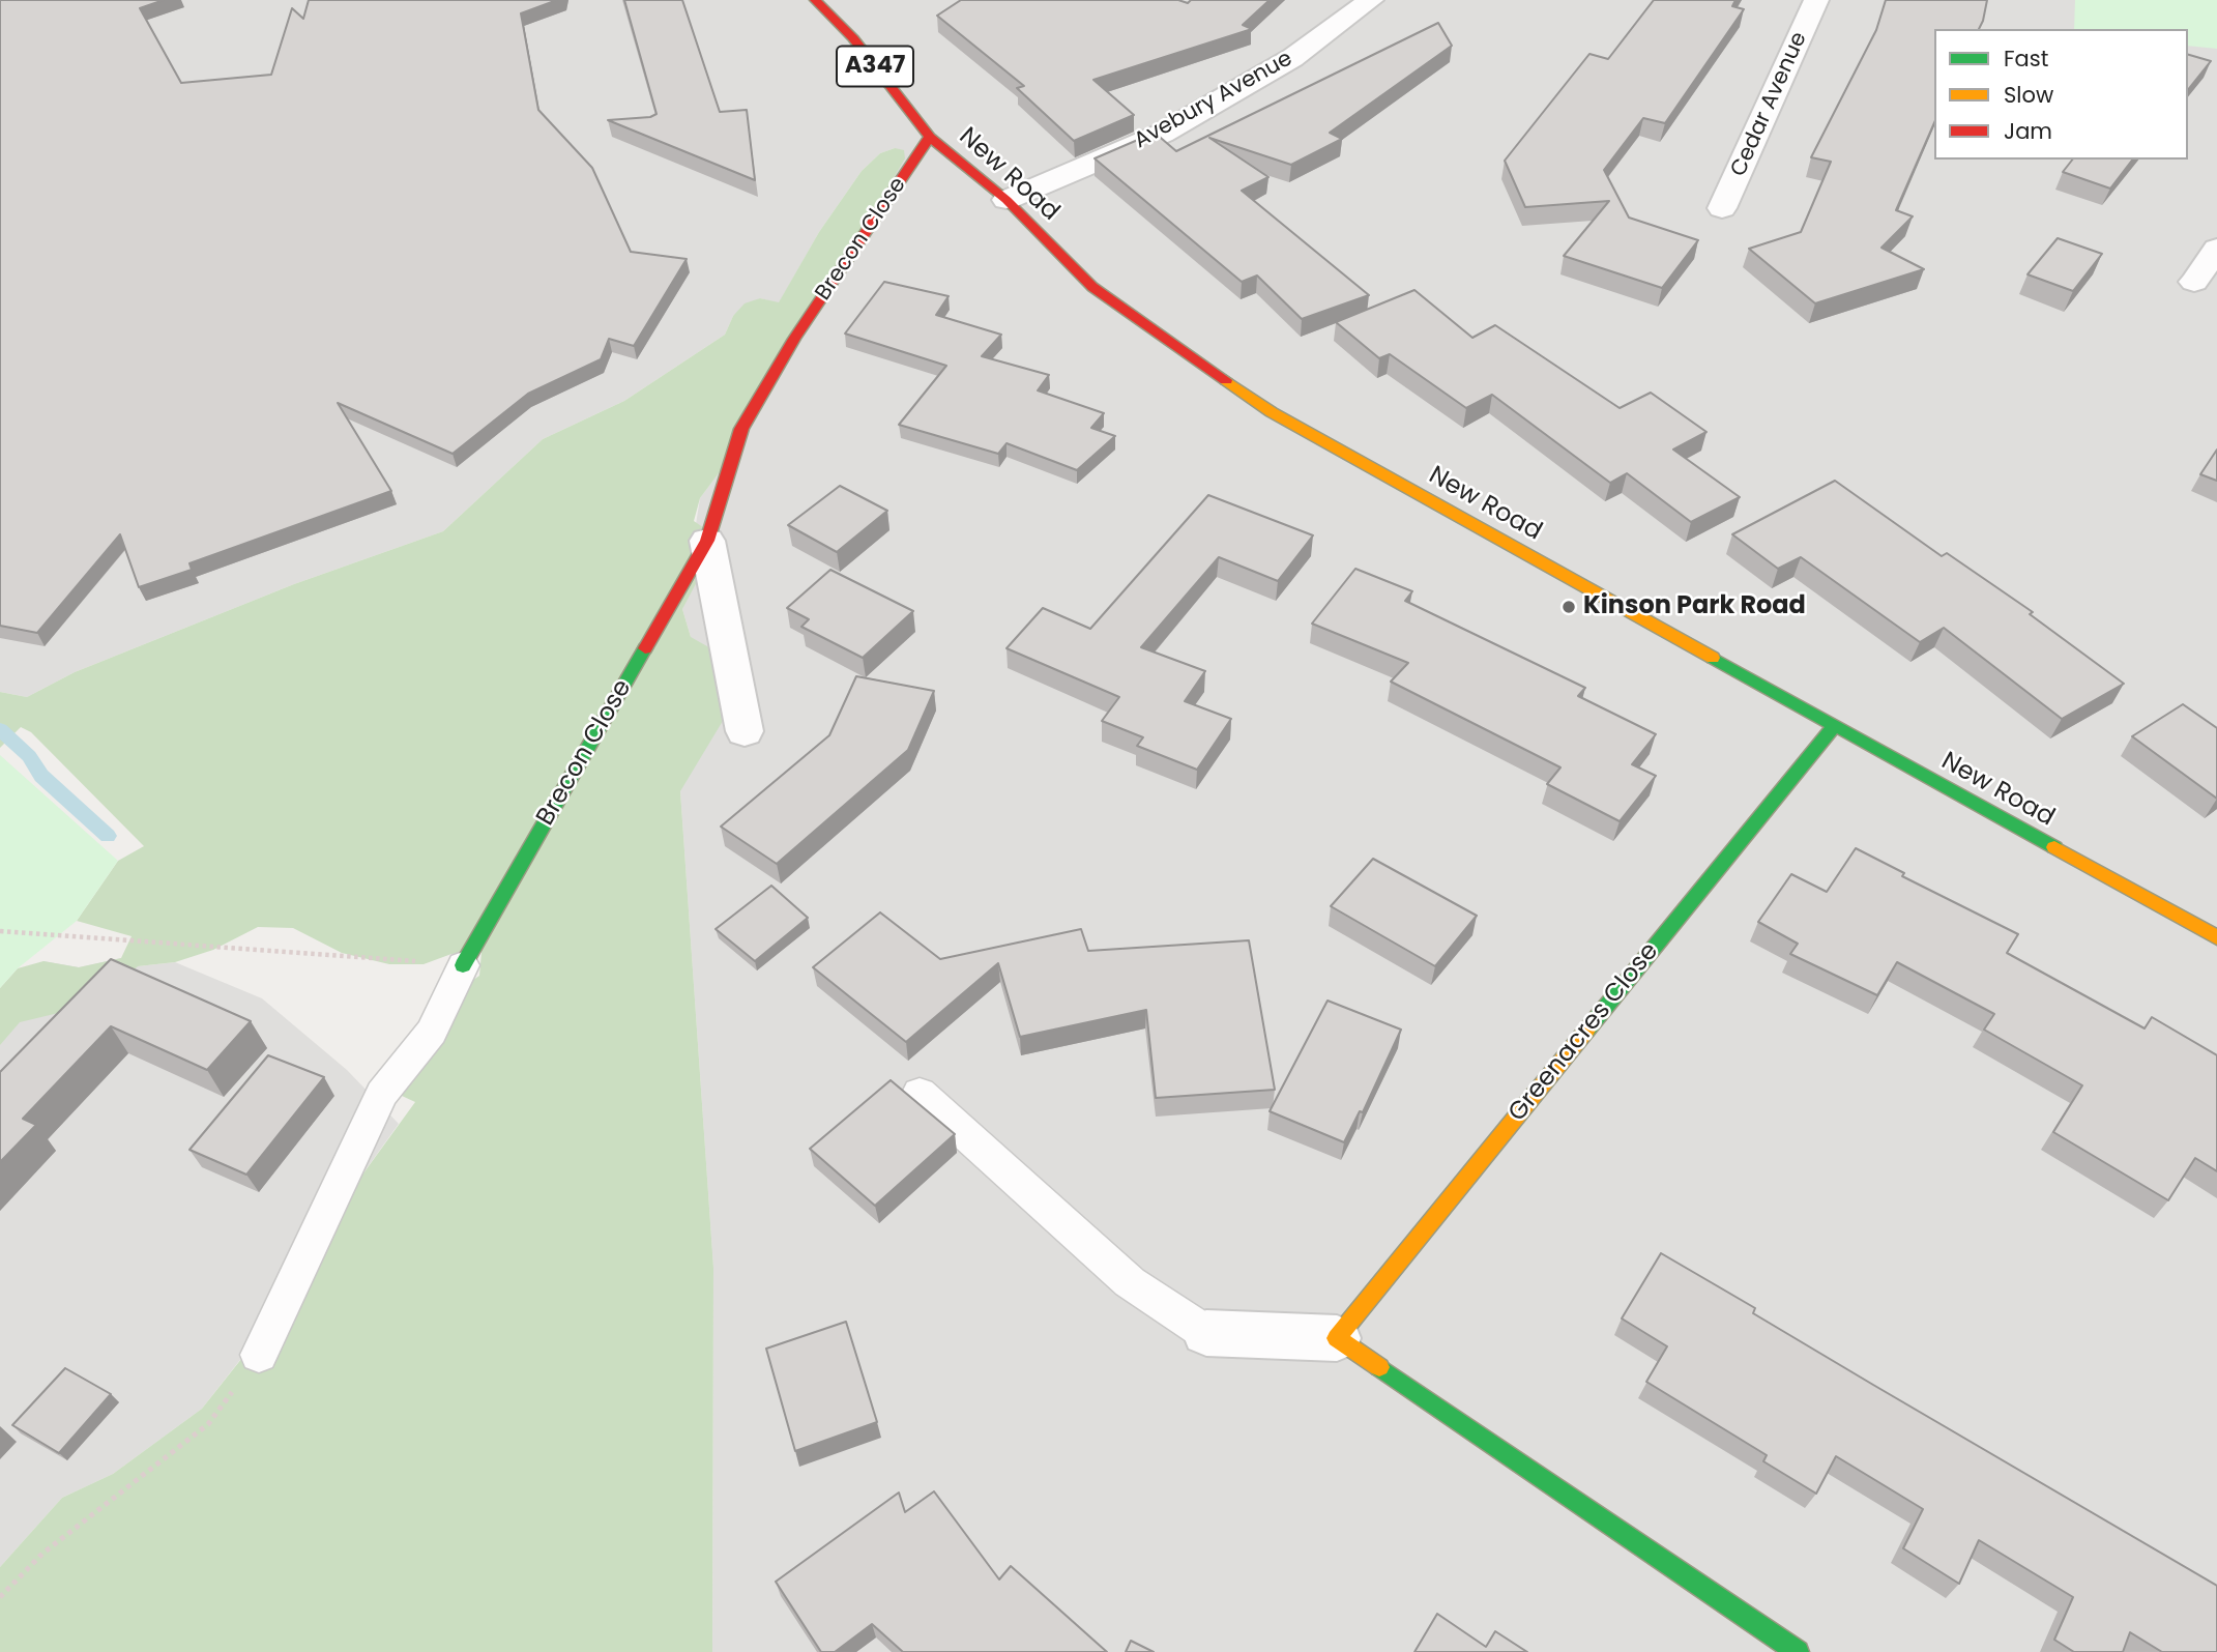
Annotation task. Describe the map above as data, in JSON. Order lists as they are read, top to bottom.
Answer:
{
  "streets": {
    "street": [
      "A347",
      "Avebury Avenue",
      "Cedar Avenue",
      "New Road",
      "Brecon Close",
      "Greenacres Close"
    ]
  },
  "crossings": [
    ["Avebury Avenue", "New Road"],
    ["New Road", "Brecon Close"],
    ["New Road", "Greenacres Close"]
  ],
  "places": ["Kinson Park Road"],
  "legend": ["Fast", "Slow", "Jam"]
}
